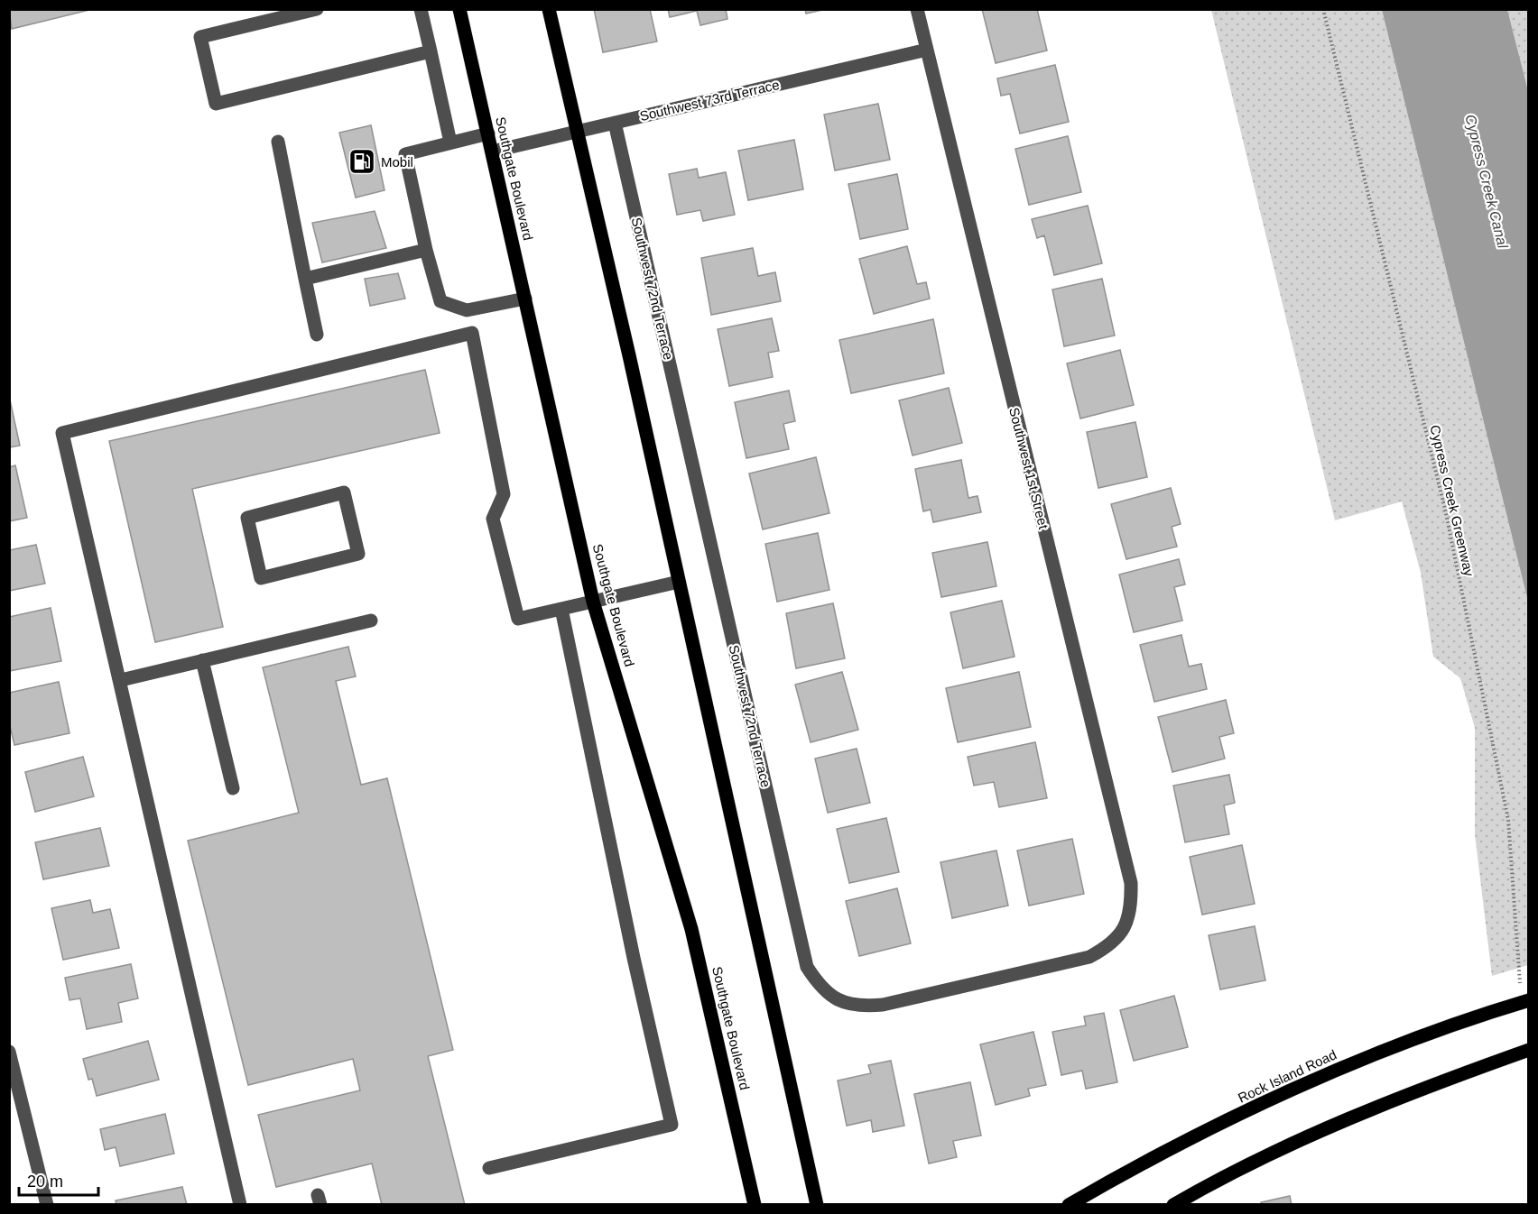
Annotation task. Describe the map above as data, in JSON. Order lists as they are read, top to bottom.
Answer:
{
  "streets": {
    "main road": ["Southgate Boulevard", "Rock Island Road"],
    "street": ["Southwest 73rd Terrace", "Southwest 72nd Terrace", "Southwest 1st Street"],
    "path": ["Cypress Creek Greenway"]
  },
  "crossings": [
    ["Southwest 73rd Terrace", "Southgate Boulevard"],
    ["Southwest 73rd Terrace", "Southwest 72nd Terrace"],
    ["Southwest 73rd Terrace", "Southwest 1st Street"],
    ["Southwest 72nd Terrace", "Southwest 1st Street"],
    ["Cypress Creek Greenway", "Rock Island Road"]
  ],
  "water": ["Cypress Creek Canal"],
  "places": {
    "fuel station": ["Mobil"]
  },
  "scale_bar": "20 m"
}
